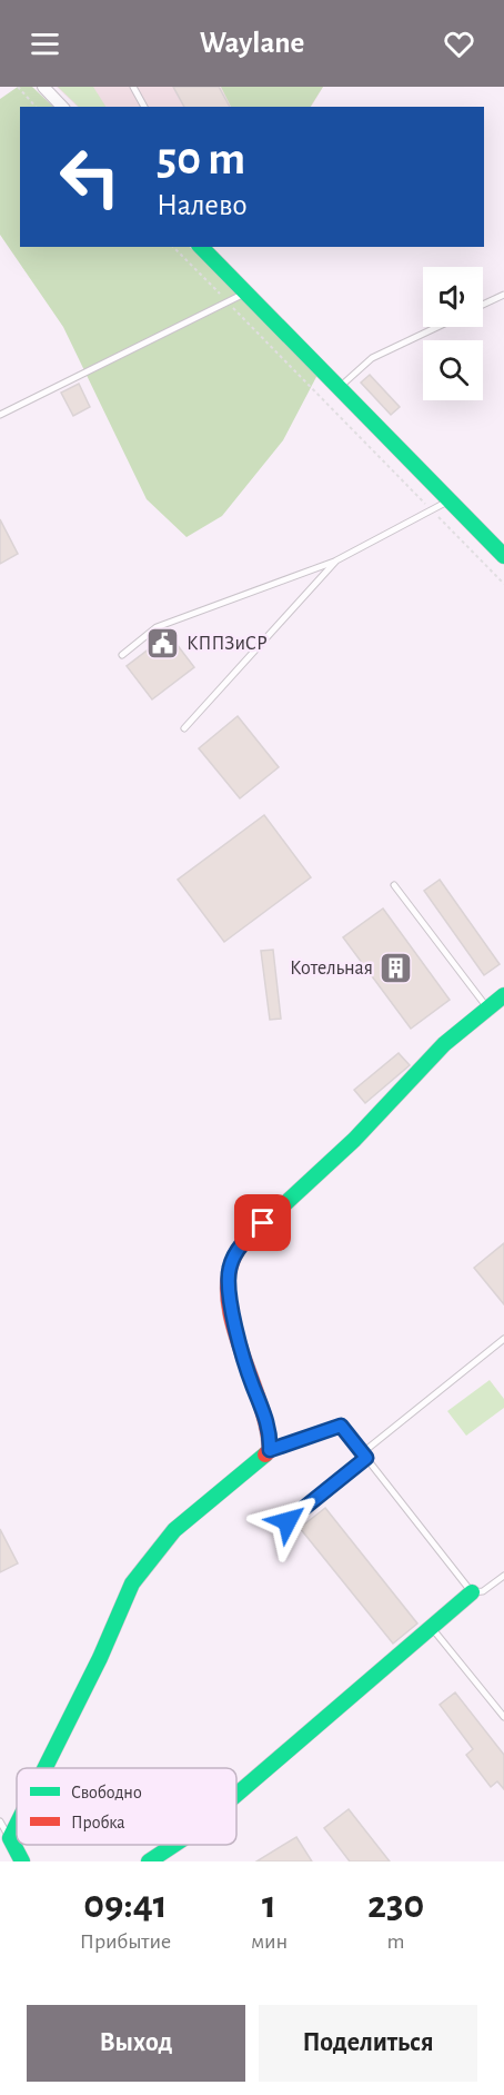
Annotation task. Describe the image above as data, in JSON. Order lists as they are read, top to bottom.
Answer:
{
  "places": {
    "public building": ["КППЗиСР"],
    "building": ["Котельная"]
  },
  "legend": ["Свободно", "Пробка"],
  "page": {
    "header": "Waylane",
    "turn": ["50 m", "Налево"],
    "eta": [
      "09:41",
      "Прибытие",
      "1",
      "мин",
      "230",
      "m"
    ],
    "buttons": ["Выход", "Поделиться"]
  }
}
